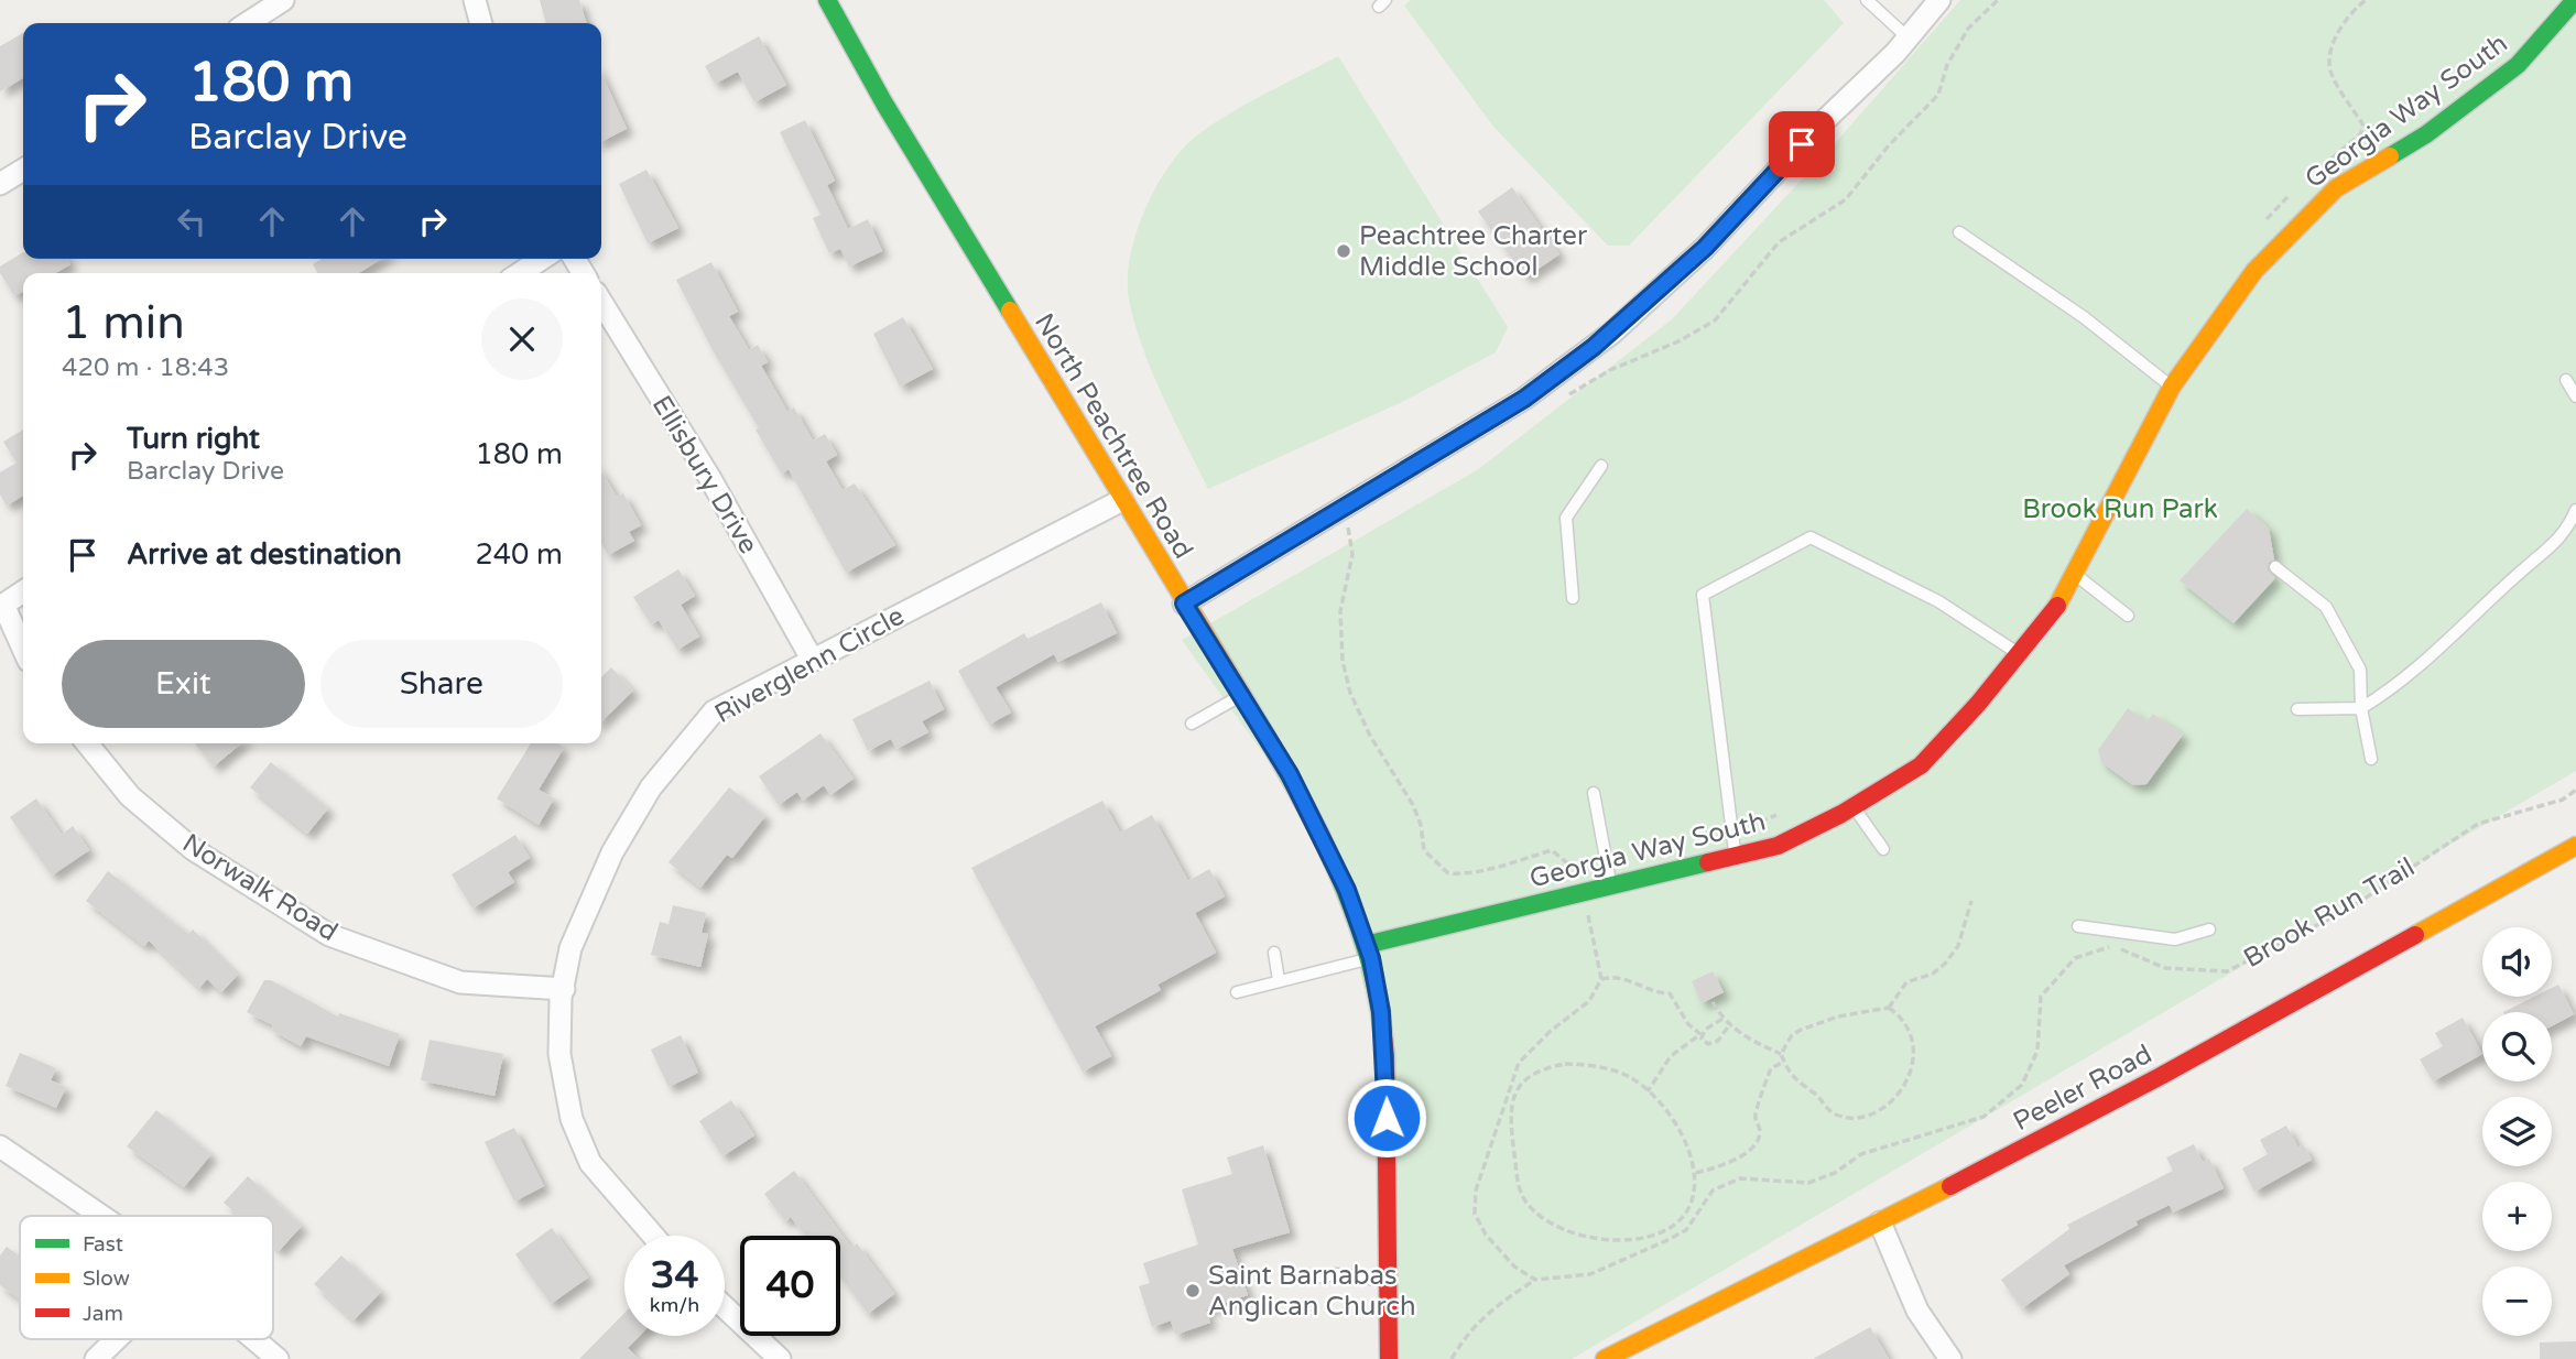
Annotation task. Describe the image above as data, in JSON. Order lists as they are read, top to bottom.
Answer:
{
  "streets": {
    "street": [
      "Georgia Way South",
      "North Peachtree Road",
      "Ellisbury Drive",
      "Riverglenn Circle",
      "Norwalk Road",
      "Peeler Road"
    ],
    "path": ["Brook Run Trail"]
  },
  "crossings": [
    ["Georgia Way South", "North Peachtree Road"],
    ["North Peachtree Road", "Riverglenn Circle"],
    ["Ellisbury Drive", "Riverglenn Circle"],
    ["Riverglenn Circle", "Norwalk Road"]
  ],
  "parks": ["Brook Run Park"],
  "places": ["Peachtree Charter Middle School", "Saint Barnabas Anglican Church"],
  "legend": ["Fast", "Slow", "Jam"],
  "page": {
    "turn": ["180 m", "Barclay Drive"],
    "heading": ["1 min", "420 m · 18:43"],
    "list": [
      {
        "name": "Turn right",
        "note": "Barclay Drive",
        "value": "180 m"
      },
      {
        "name": "Arrive at destination",
        "value": "240 m"
      }
    ],
    "buttons": ["Exit", "Share"],
    "map_buttons": ["+", "−"],
    "speed": "34 km/h",
    "limit": "40"
  }
}
